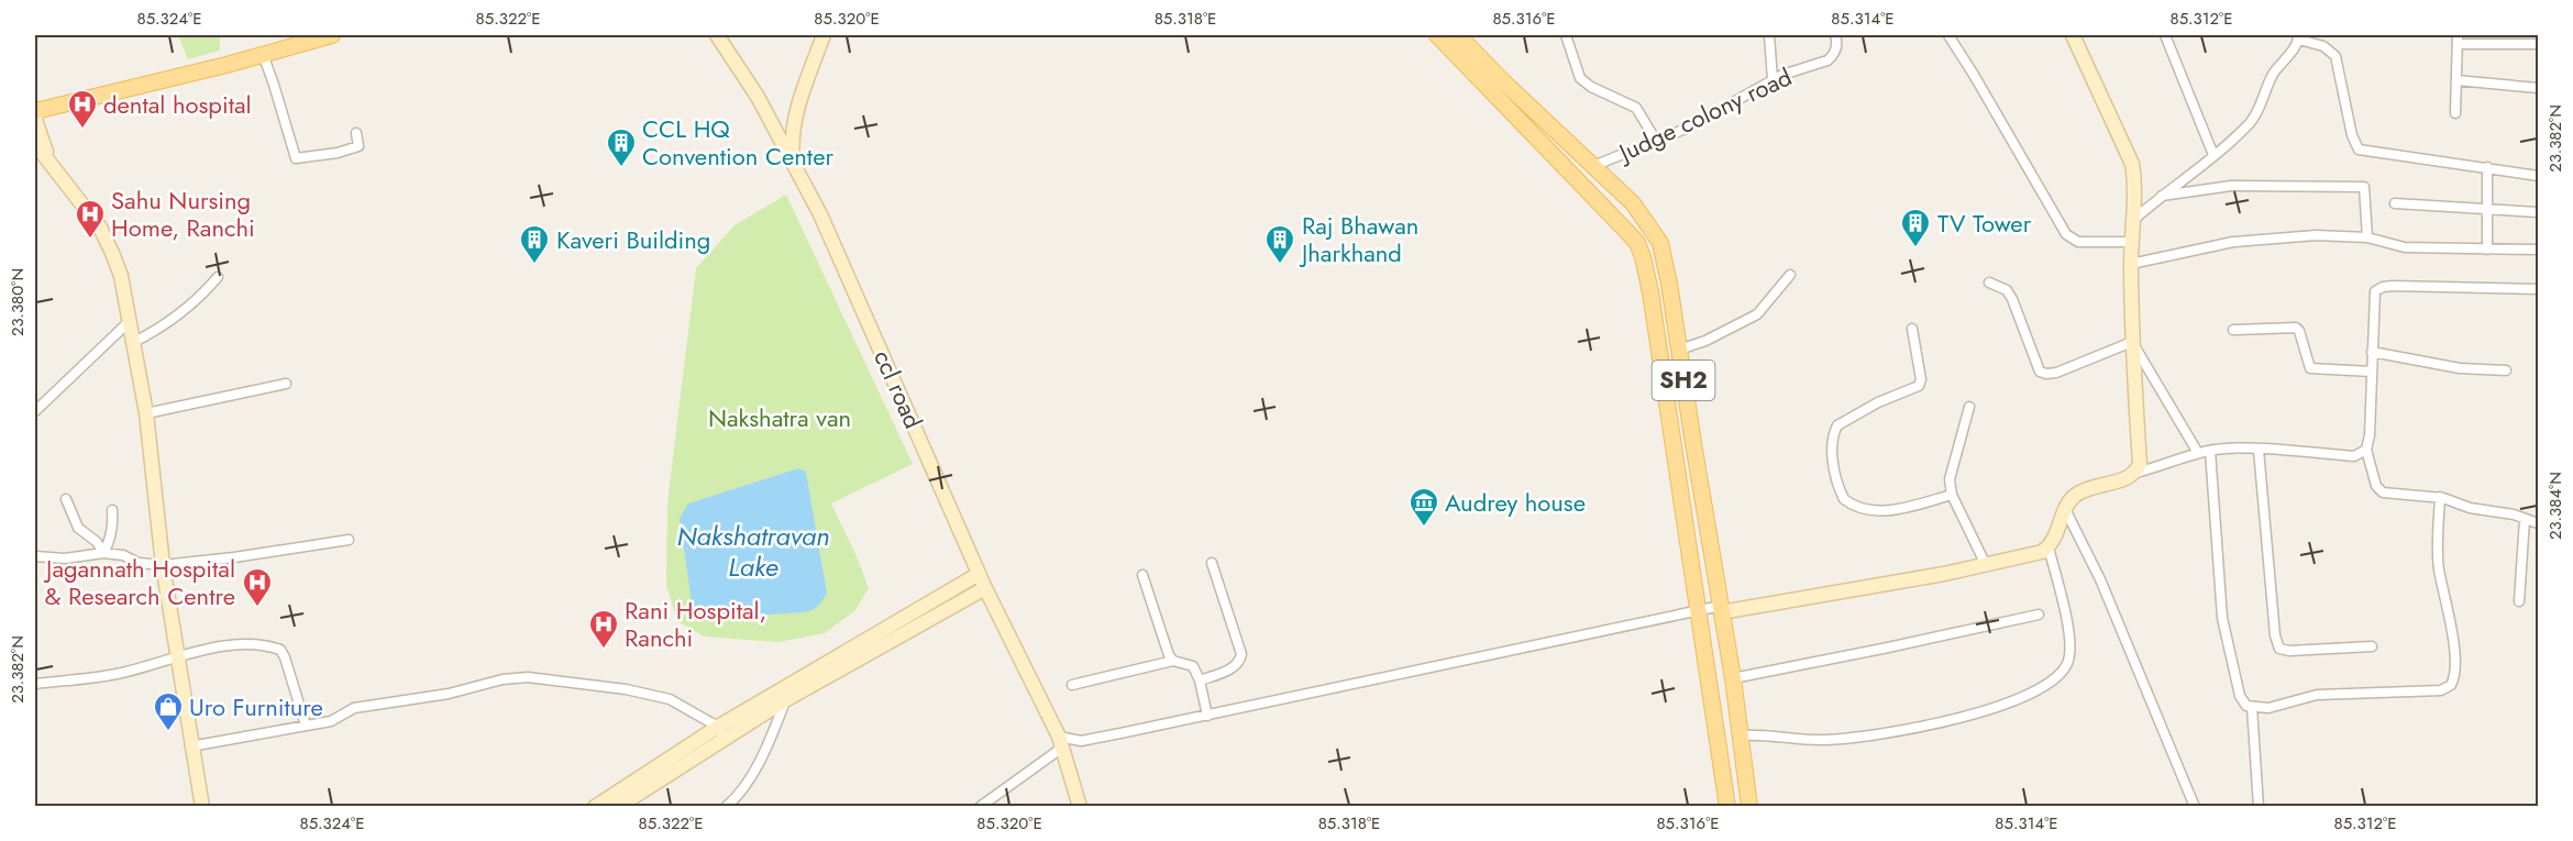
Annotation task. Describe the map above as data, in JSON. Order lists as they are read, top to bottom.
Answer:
{
  "streets": {
    "main road": ["SH2"],
    "street": ["Judge colony road", "ccl road"]
  },
  "crossings": [
    ["Judge colony road", "SH2"]
  ],
  "water": ["Nakshatravan Lake"],
  "parks": ["Nakshatra van"],
  "places": {
    "hospital": [
      "dental hospital",
      "Sahu Nursing Home, Ranchi",
      "Jagannath Hospital & Research Centre",
      "Rani Hospital, Ranchi"
    ],
    "building": [
      "CCL HQ Convention Center",
      "TV Tower",
      "Kaveri Building",
      "Raj Bhawan Jharkhand"
    ],
    "museum": ["Audrey house"],
    "shop": ["Uro Furniture"]
  },
  "coordinates": [
    "85.324°E",
    "85.322°E",
    "85.320°E",
    "85.318°E",
    "85.316°E",
    "85.314°E",
    "85.312°E",
    "23.382°N",
    "23.380°N",
    "23.384°N"
  ]
}
